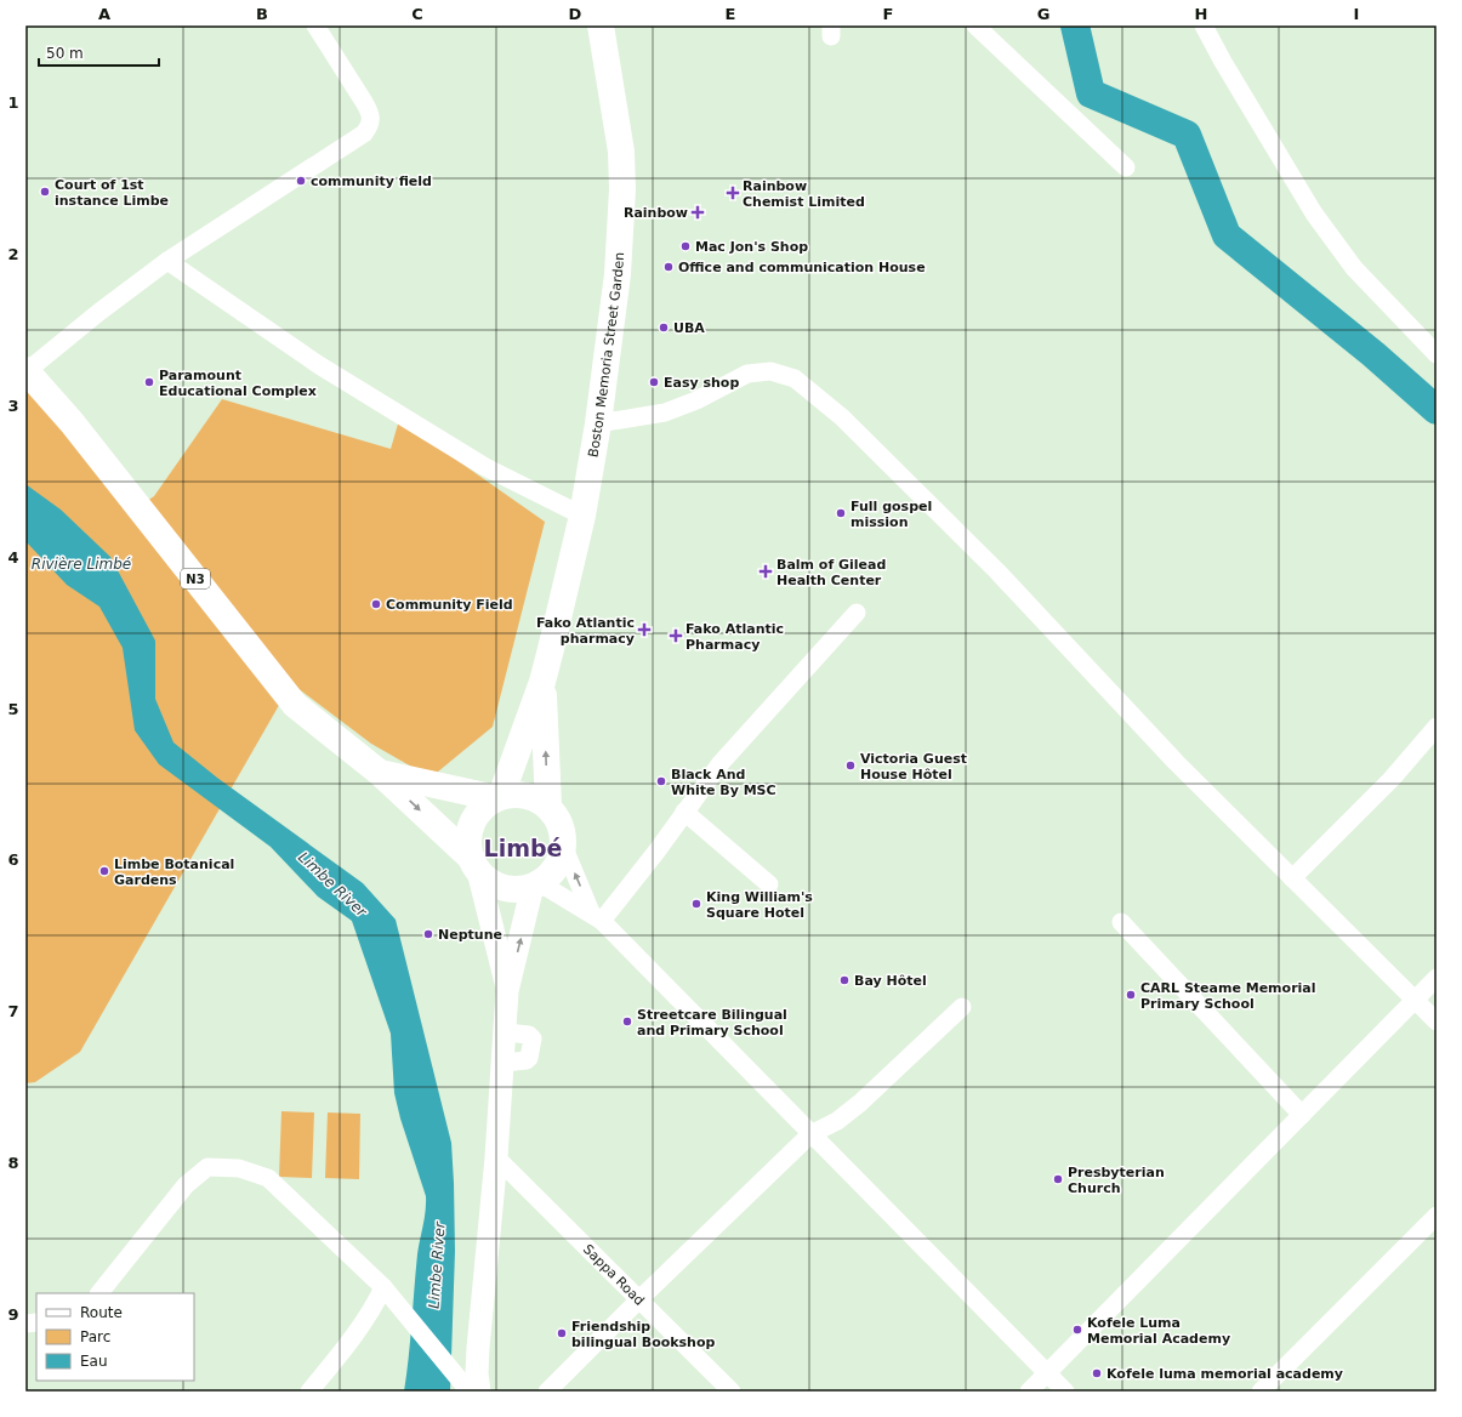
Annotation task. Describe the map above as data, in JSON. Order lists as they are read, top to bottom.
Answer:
{
  "streets": {
    "highway": ["Boston Memoria Street Garden", "N3"],
    "street": ["Sappa Road"]
  },
  "districts": ["Limbé"],
  "water": ["Rivière Limbé", "Limbe River"],
  "places": {
    "other": [
      "community field",
      "Court of 1st instance Limbe",
      "Mac Jon's Shop",
      "Office and communication House",
      "UBA",
      "Paramount Educational Complex",
      "Easy shop",
      "Full gospel mission",
      "Community Field",
      "Victoria Guest House Hôtel",
      "Black And White By MSC",
      "Limbe Botanical Gardens",
      "King William's Square Hotel",
      "Neptune",
      "Bay Hôtel",
      "CARL Steame Memorial Primary School",
      "Streetcare Bilingual and Primary School",
      "Presbyterian Church",
      "Kofele Luma Memorial Academy",
      "Friendship bilingual Bookshop",
      "Kofele luma memorial academy"
    ],
    "health": [
      "Rainbow Chemist Limited",
      "Rainbow",
      "Balm of Gilead Health Center",
      "Fako Atlantic pharmacy",
      "Fako Atlantic Pharmacy"
    ]
  },
  "legend": ["Route", "Parc", "Eau"],
  "scale_bar": "50 m",
  "grid": {
    "columns": [
      "A",
      "B",
      "C",
      "D",
      "E",
      "F",
      "G",
      "H",
      "I"
    ],
    "rows": [
      "1",
      "2",
      "3",
      "4",
      "5",
      "6",
      "7",
      "8",
      "9"
    ]
  }
}
